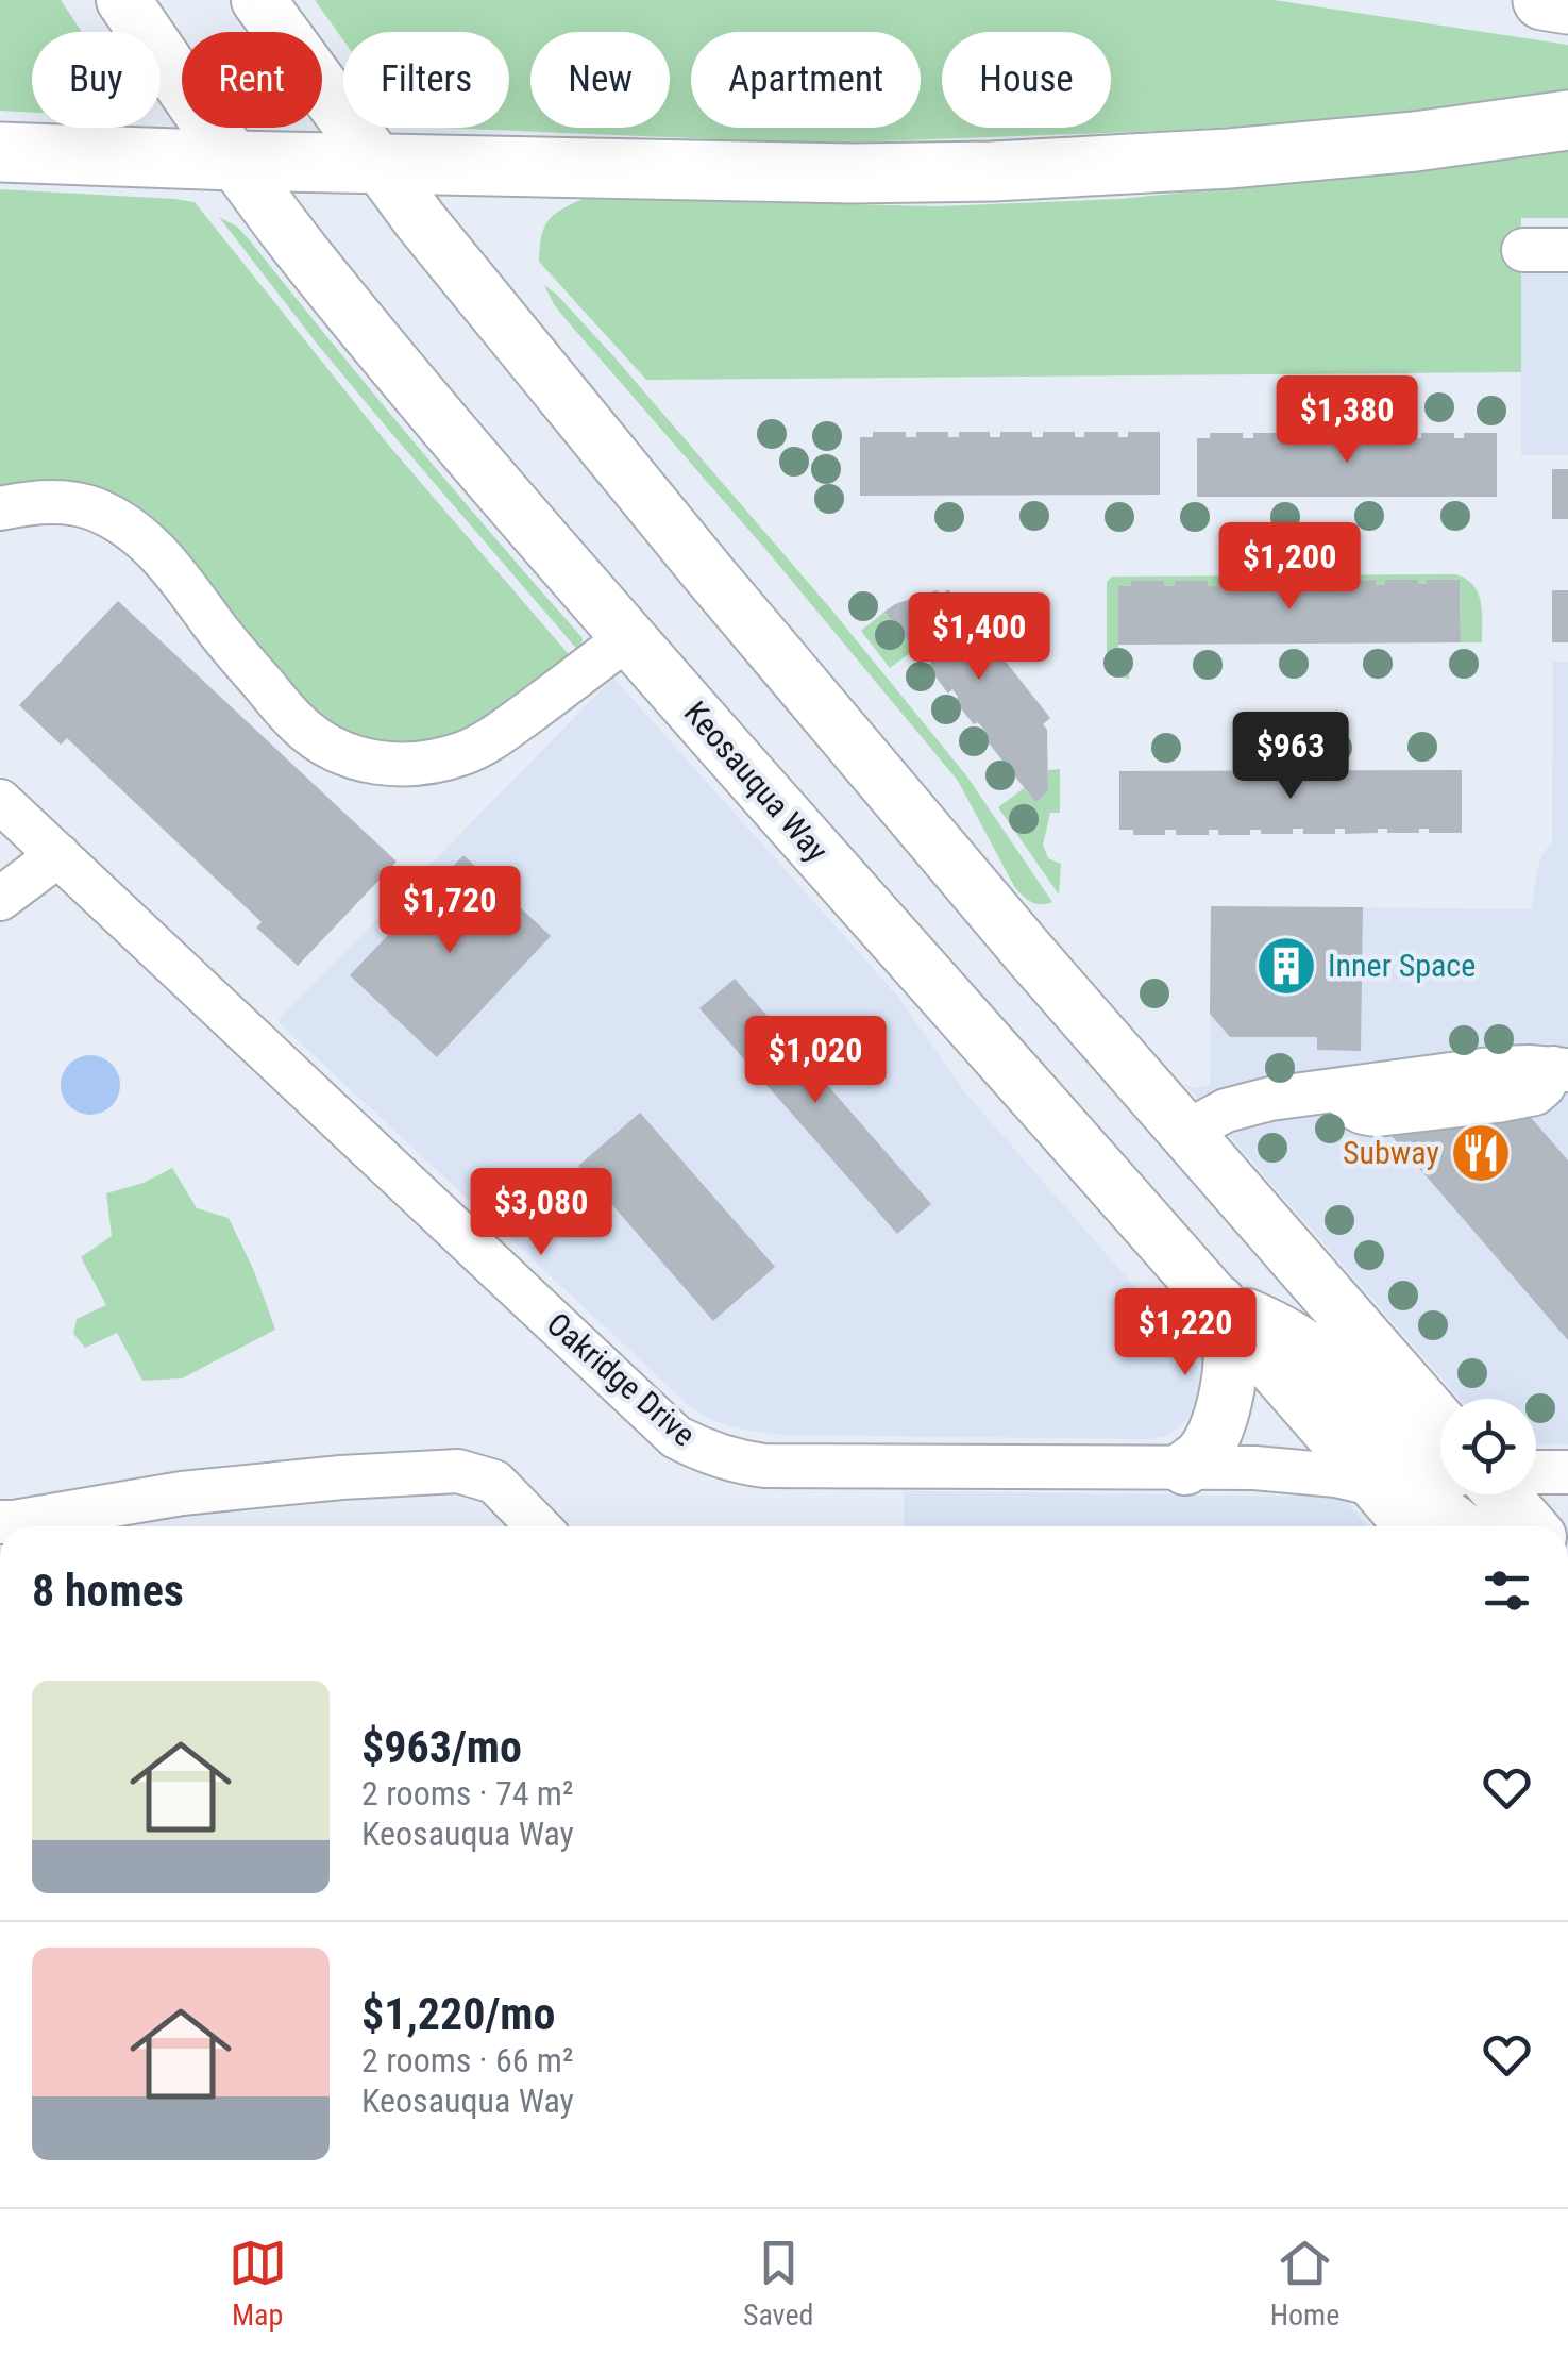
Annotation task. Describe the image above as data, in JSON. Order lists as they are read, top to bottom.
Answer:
{
  "streets": {
    "main road": ["Keosauqua Way"],
    "street": ["Oakridge Drive"]
  },
  "crossings": [
    ["Keosauqua Way", "Oakridge Drive"]
  ],
  "places": {
    "building": ["Inner Space"],
    "restaurant": ["Subway"]
  },
  "page": {
    "chip": [
      "Buy",
      "Rent",
      "Filters",
      "New",
      "Apartment",
      "House"
    ],
    "price": [
      "$1,380",
      "$1,200",
      "$1,400",
      "$963",
      "$1,720",
      "$1,020",
      "$3,080",
      "$1,220"
    ],
    "heading": "8 homes",
    "list": [
      {
        "name": "$963/mo",
        "note": "2 rooms · 74 m² · Keosauqua Way"
      },
      {
        "name": "$1,220/mo",
        "note": "2 rooms · 66 m² · Keosauqua Way"
      }
    ],
    "tabs": ["Map", "Saved", "Home"]
  }
}
